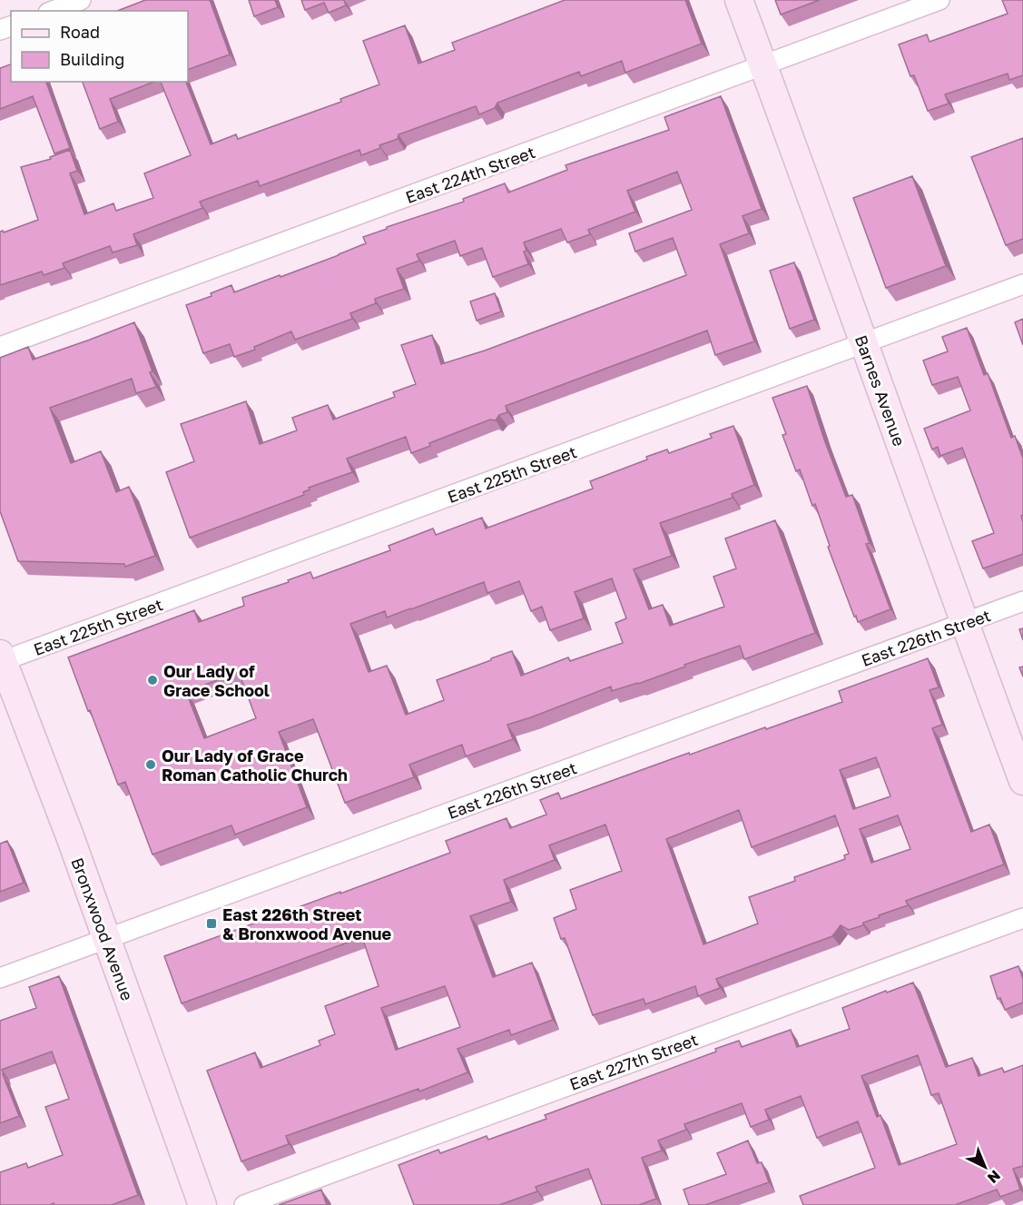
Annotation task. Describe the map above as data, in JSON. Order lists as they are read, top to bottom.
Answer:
{
  "streets": {
    "street": [
      "East 224th Street",
      "Barnes Avenue",
      "East 225th Street",
      "East 226th Street",
      "Bronxwood Avenue",
      "East 227th Street"
    ]
  },
  "crossings": [
    ["East 224th Street", "Barnes Avenue"],
    ["Barnes Avenue", "East 225th Street"],
    ["Barnes Avenue", "East 226th Street"],
    ["East 225th Street", "Bronxwood Avenue"],
    ["East 226th Street", "Bronxwood Avenue"]
  ],
  "places": {
    "other": ["Our Lady of Grace School", "Our Lady of Grace Roman Catholic Church"],
    "transit": ["East 226th Street & Bronxwood Avenue"]
  },
  "legend": ["Road", "Building"],
  "north": "bottom right"
}
